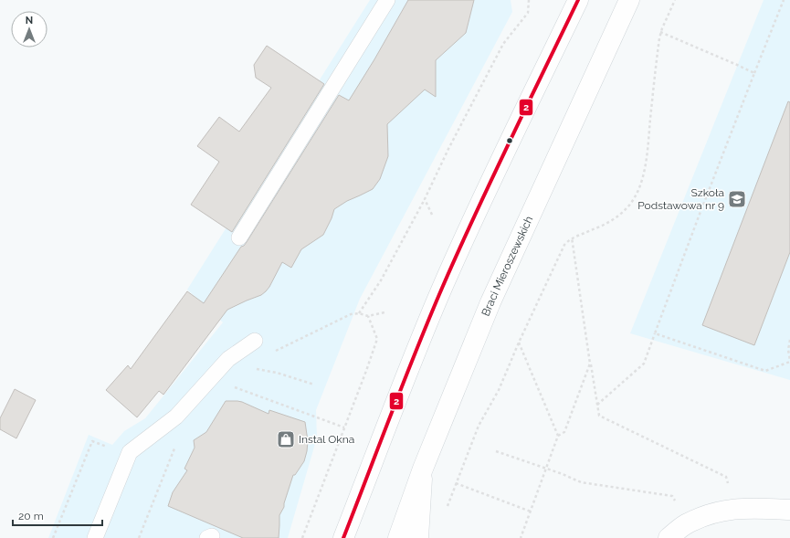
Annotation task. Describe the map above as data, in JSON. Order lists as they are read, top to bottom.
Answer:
{
  "streets": {
    "main road": ["Braci Mieroszewskich"]
  },
  "places": {
    "school or university": ["Szkoła Podstawowa nr 9"],
    "shop": ["Instal Okna"]
  },
  "lines": ["transit line 2"],
  "scale_bar": "20 m",
  "north": "top"
}
